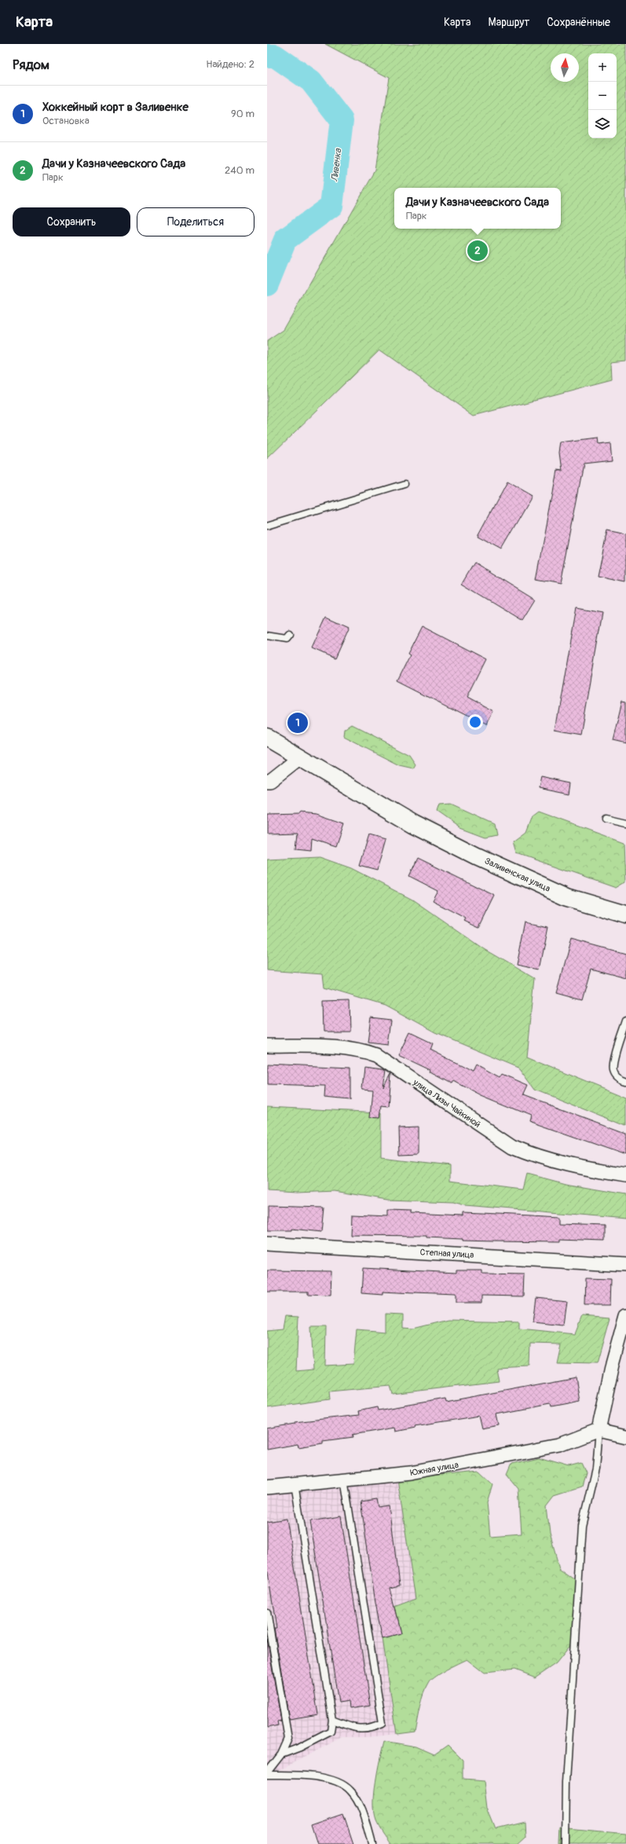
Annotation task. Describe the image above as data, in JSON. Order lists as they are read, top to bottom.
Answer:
{
  "streets": {
    "street": [
      "Заливенская улица",
      "улица Лизы Чайкиной",
      "Степная улица",
      "Южная улица"
    ]
  },
  "water": ["Ливенка"],
  "north": "top",
  "page": {
    "header": "Карта",
    "nav": ["Карта", "Маршрут", "Сохранённые"],
    "heading": ["Рядом", "Найдено: 2"],
    "map_buttons": ["+", "−"],
    "list": [
      {
        "mark": "1",
        "name": "Хоккейный корт в Заливенке",
        "note": "Остановка",
        "value": "90 m"
      },
      {
        "mark": "2",
        "name": "Дачи у Казначеевского Сада",
        "note": "Парк",
        "value": "240 m"
      }
    ],
    "popup": ["Дачи у Казначеевского Сада", "Парк"],
    "buttons": ["Сохранить", "Поделиться"],
    "pins": ["2", "1"]
  }
}
